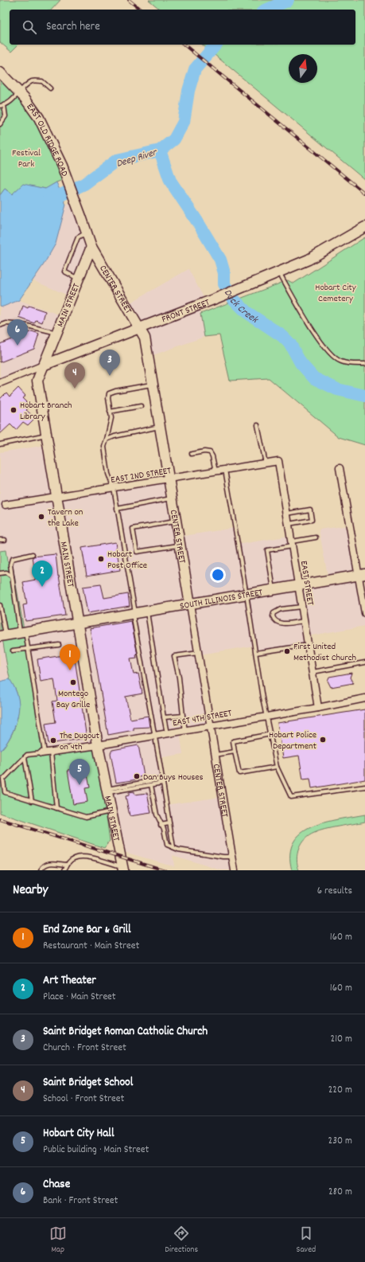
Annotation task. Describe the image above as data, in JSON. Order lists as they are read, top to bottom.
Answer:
{
  "streets": {
    "street": [
      "EAST OLD RIDGE ROAD",
      "CENTER STREET",
      "MAIN STREET",
      "FRONT STREET",
      "EAST 2ND STREET",
      "EAST STREET",
      "SOUTH ILLINOIS STREET",
      "EAST 4TH STREET"
    ]
  },
  "crossings": [
    ["EAST OLD RIDGE ROAD", "CENTER STREET"],
    ["CENTER STREET", "MAIN STREET"],
    ["CENTER STREET", "FRONT STREET"],
    ["CENTER STREET", "EAST 2ND STREET"],
    ["CENTER STREET", "SOUTH ILLINOIS STREET"],
    ["CENTER STREET", "EAST 4TH STREET"],
    ["MAIN STREET", "FRONT STREET"],
    ["MAIN STREET", "EAST 2ND STREET"],
    ["MAIN STREET", "SOUTH ILLINOIS STREET"],
    ["MAIN STREET", "EAST 4TH STREET"],
    ["EAST 2ND STREET", "EAST STREET"],
    ["EAST STREET", "SOUTH ILLINOIS STREET"],
    ["EAST STREET", "EAST 4TH STREET"]
  ],
  "water": ["Deep River", "Duck Creek"],
  "parks": ["Festival Park", "Hobart City Cemetery"],
  "places": [
    "Hobart Branch Library",
    "Tavern on the Lake",
    "Hobart Post Office",
    "First United Methodist Church",
    "Montego Bay Grille",
    "Hobart Police Department",
    "The Dugout on 4th",
    "Dan Buys Houses"
  ],
  "north": "top",
  "page": {
    "search": "Search here",
    "pins": [
      "6",
      "3",
      "4",
      "2",
      "1",
      "5"
    ],
    "heading": ["Nearby", "6 results"],
    "list": [
      {
        "mark": "1",
        "name": "End Zone Bar & Grill",
        "note": "Restaurant · Main Street",
        "value": "160 m"
      },
      {
        "mark": "2",
        "name": "Art Theater",
        "note": "Place · Main Street",
        "value": "160 m"
      },
      {
        "mark": "3",
        "name": "Saint Bridget Roman Catholic Church",
        "note": "Church · Front Street",
        "value": "210 m"
      },
      {
        "mark": "4",
        "name": "Saint Bridget School",
        "note": "School · Front Street",
        "value": "220 m"
      },
      {
        "mark": "5",
        "name": "Hobart City Hall",
        "note": "Public building · Main Street",
        "value": "230 m"
      },
      {
        "mark": "6",
        "name": "Chase",
        "note": "Bank · Front Street",
        "value": "280 m"
      }
    ],
    "nav": ["Map", "Directions", "Saved"]
  }
}
